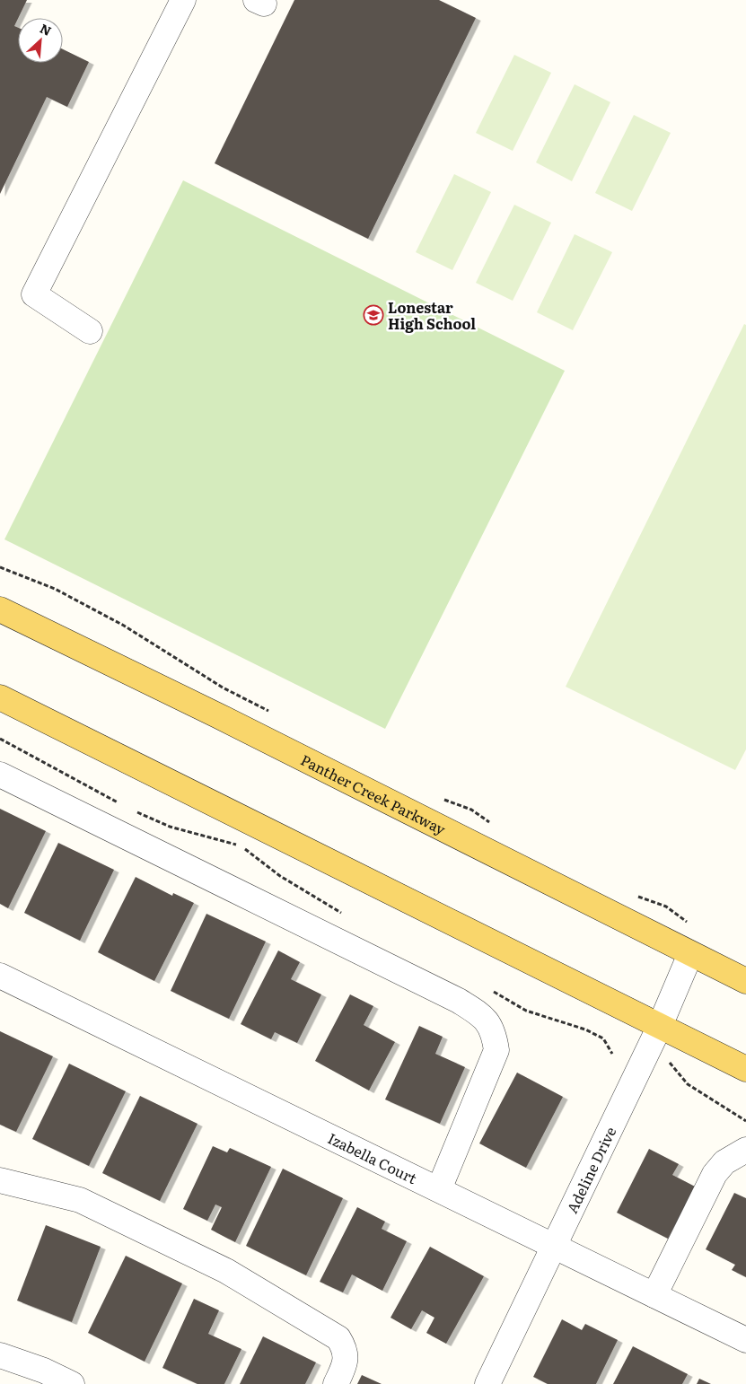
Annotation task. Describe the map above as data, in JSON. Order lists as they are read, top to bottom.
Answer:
{
  "streets": {
    "main road": ["Panther Creek Parkway"],
    "street": ["Izabella Court", "Adeline Drive"]
  },
  "crossings": [
    ["Panther Creek Parkway", "Adeline Drive"],
    ["Izabella Court", "Adeline Drive"]
  ],
  "places": {
    "school or university": ["Lonestar High School"]
  },
  "north": "top right"
}
